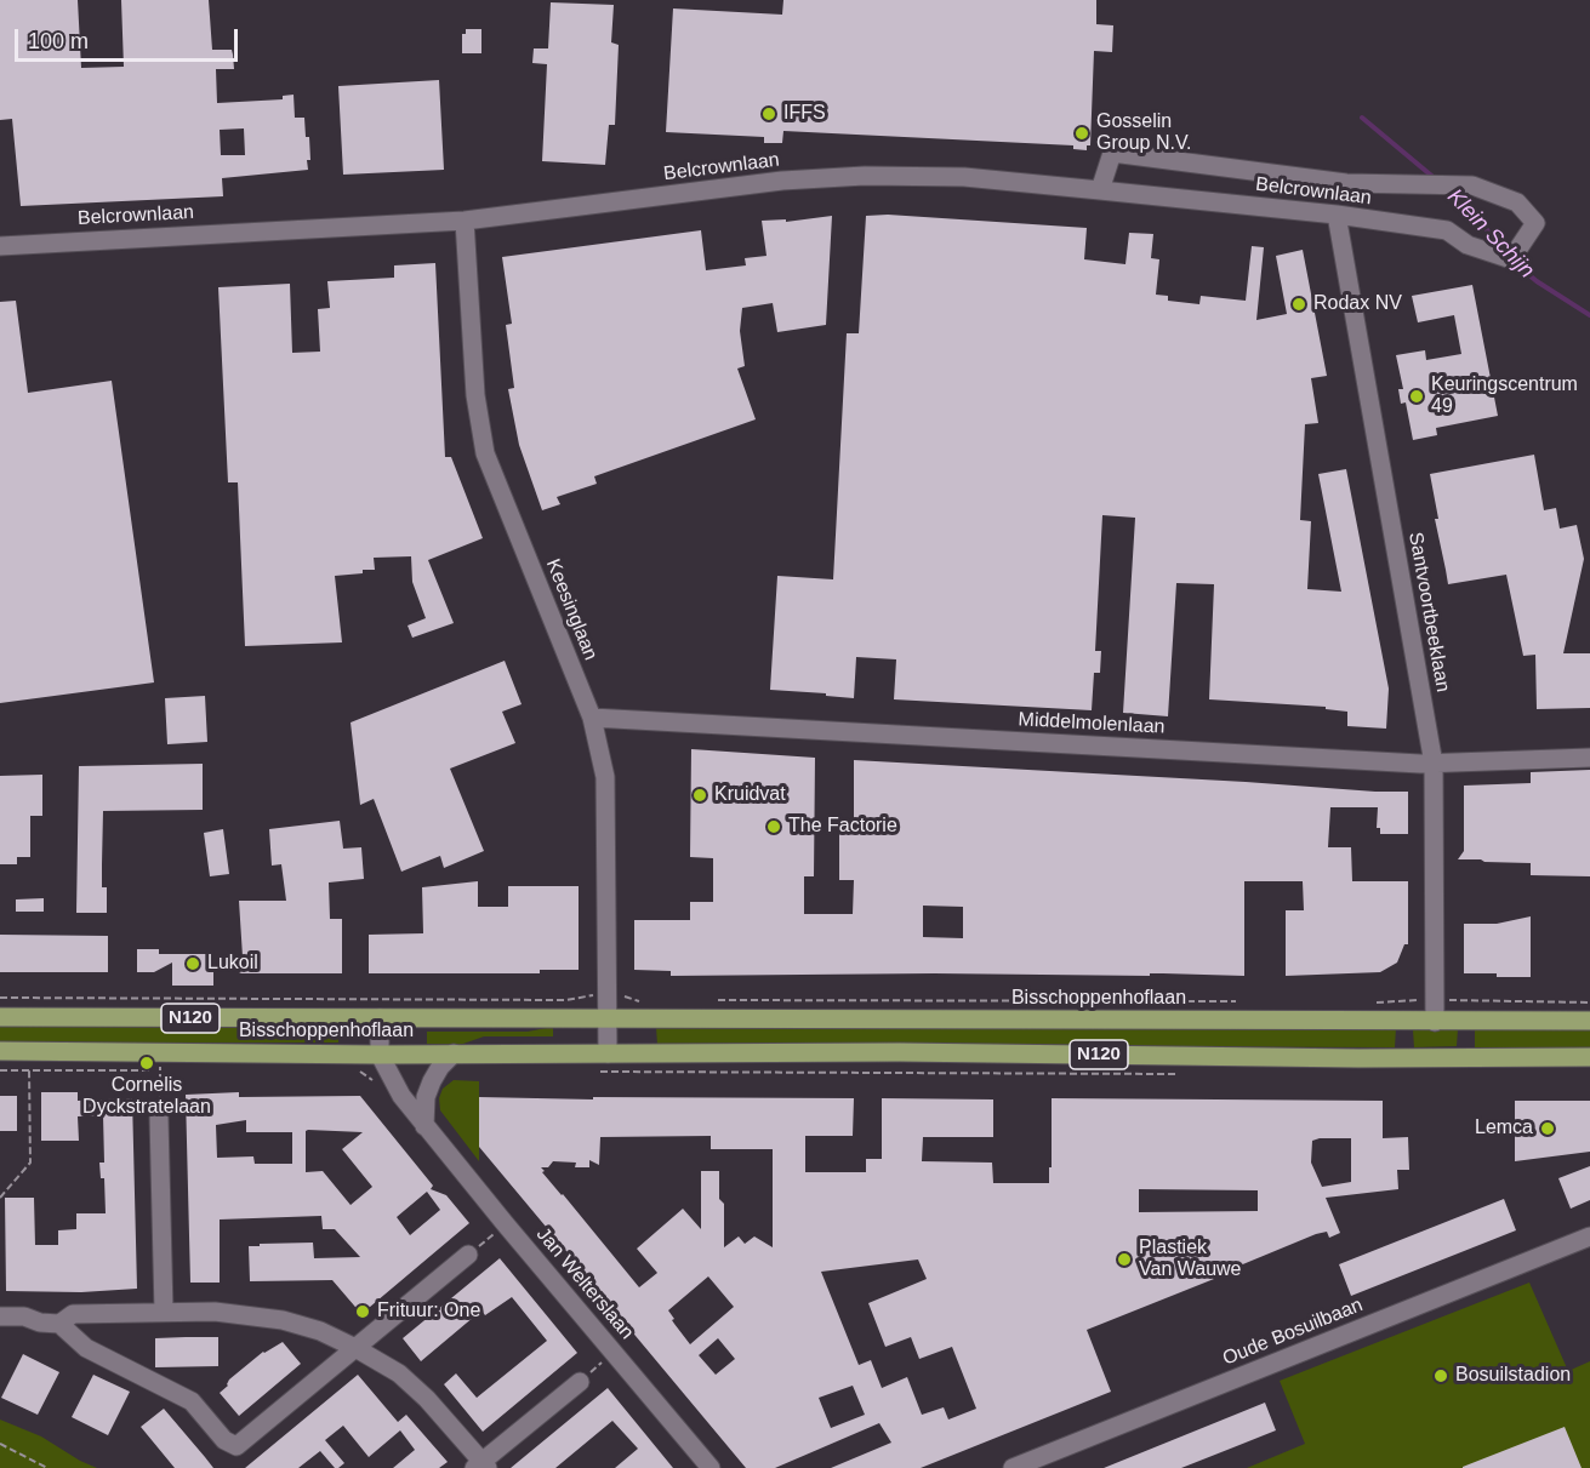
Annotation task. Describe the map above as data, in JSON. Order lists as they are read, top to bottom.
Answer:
{
  "streets": {
    "main road": ["Bisschoppenhoflaan", "N120"],
    "street": [
      "Belcrownlaan",
      "Keesinglaan",
      "Santvoortbeeklaan",
      "Middelmolenlaan",
      "Jan Welterslaan",
      "Oude Bosuilbaan"
    ]
  },
  "crossings": [
    ["Belcrownlaan", "Keesinglaan"],
    ["Belcrownlaan", "Santvoortbeeklaan"],
    ["Keesinglaan", "Middelmolenlaan"],
    ["Keesinglaan", "Bisschoppenhoflaan"],
    ["Santvoortbeeklaan", "Middelmolenlaan"],
    ["Santvoortbeeklaan", "Bisschoppenhoflaan"],
    ["Bisschoppenhoflaan", "Jan Welterslaan"]
  ],
  "water": ["Klein Schijn"],
  "places": [
    "IFFS",
    "Gosselin Group N.V.",
    "Rodax NV",
    "Keuringscentrum 49",
    "Kruidvat",
    "The Factorie",
    "Lukoil",
    "Cornelis Dyckstratelaan",
    "Lemca",
    "Plastiek Van Wauwe",
    "Frituur: One",
    "Bosuilstadion"
  ],
  "scale_bar": "100 m"
}
